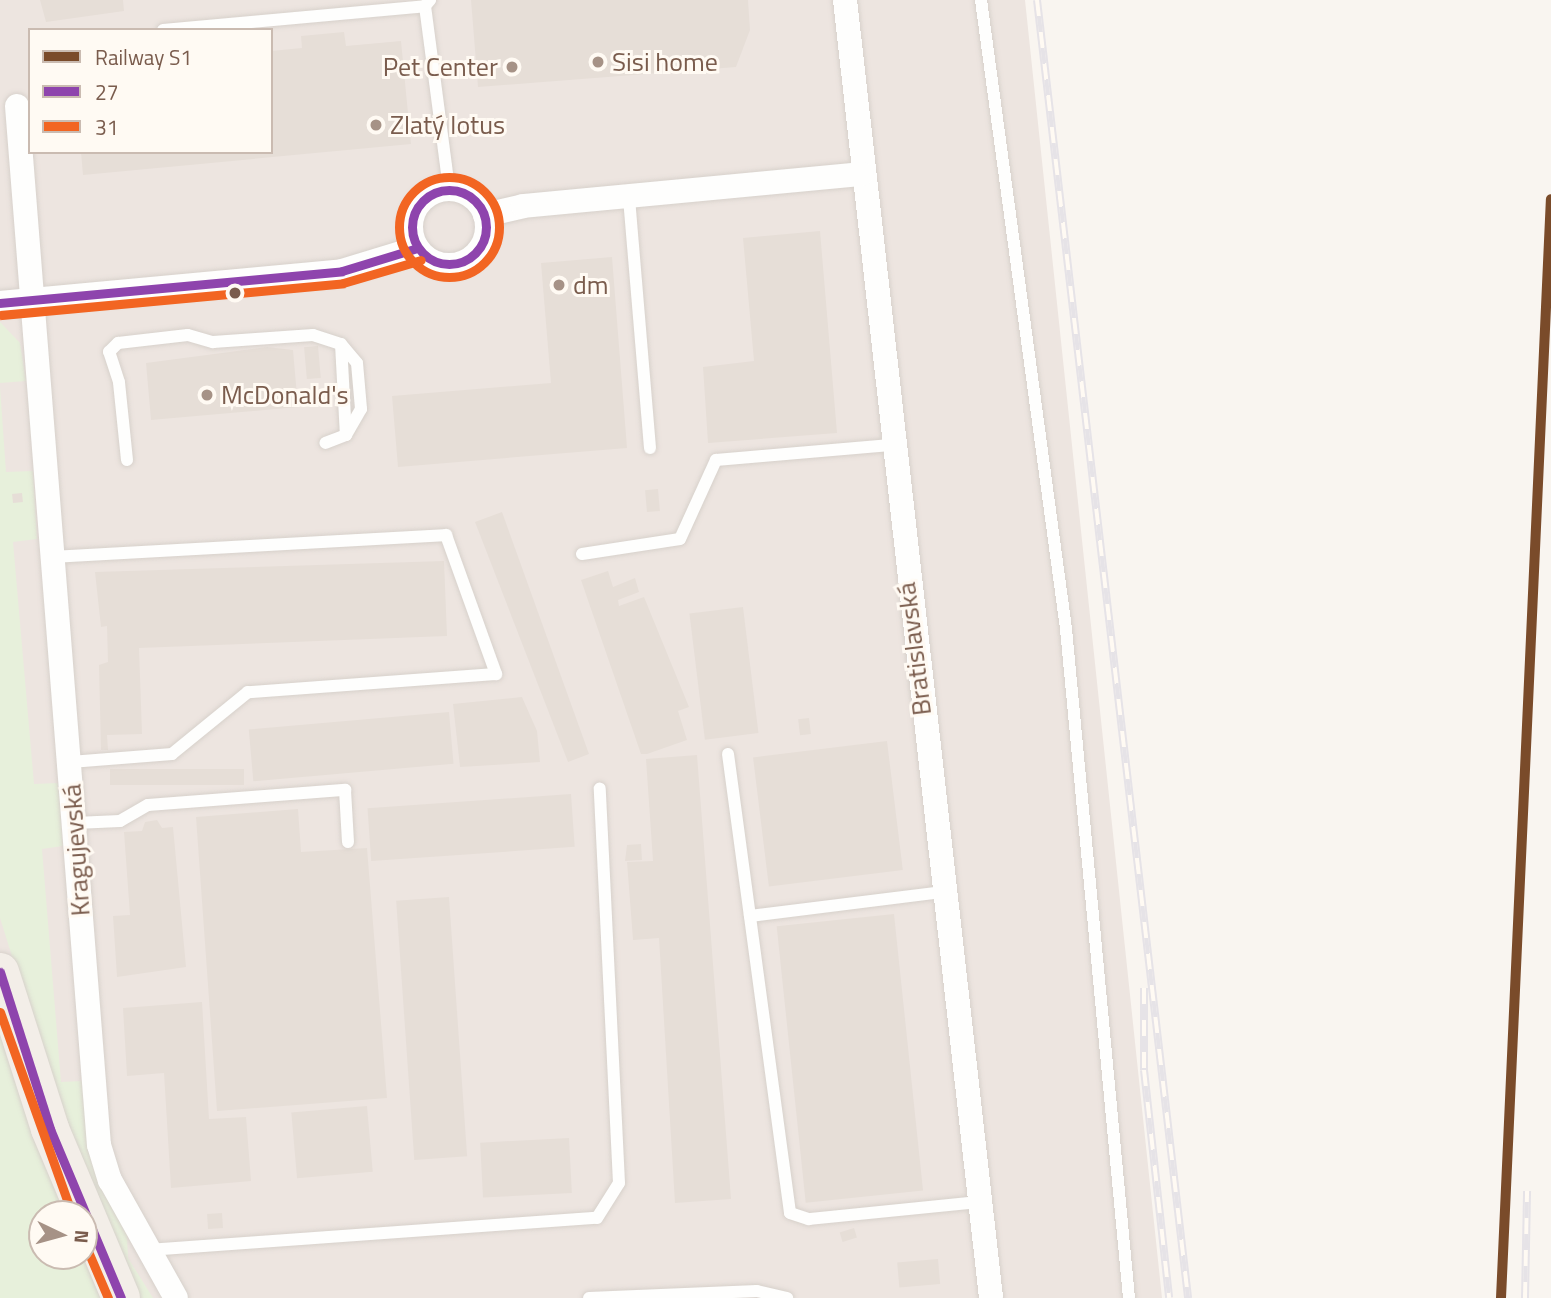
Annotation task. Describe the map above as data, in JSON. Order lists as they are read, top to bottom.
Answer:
{
  "streets": {
    "street": ["Bratislavská", "Kragujevská"]
  },
  "places": [
    "Sisi home",
    "Pet Center",
    "Zlatý lotus",
    "dm",
    "McDonald's"
  ],
  "lines": ["transit line 31", "transit line 27", "rail line S1"],
  "legend": ["Railway S1", "27", "31"],
  "north": "right"
}
